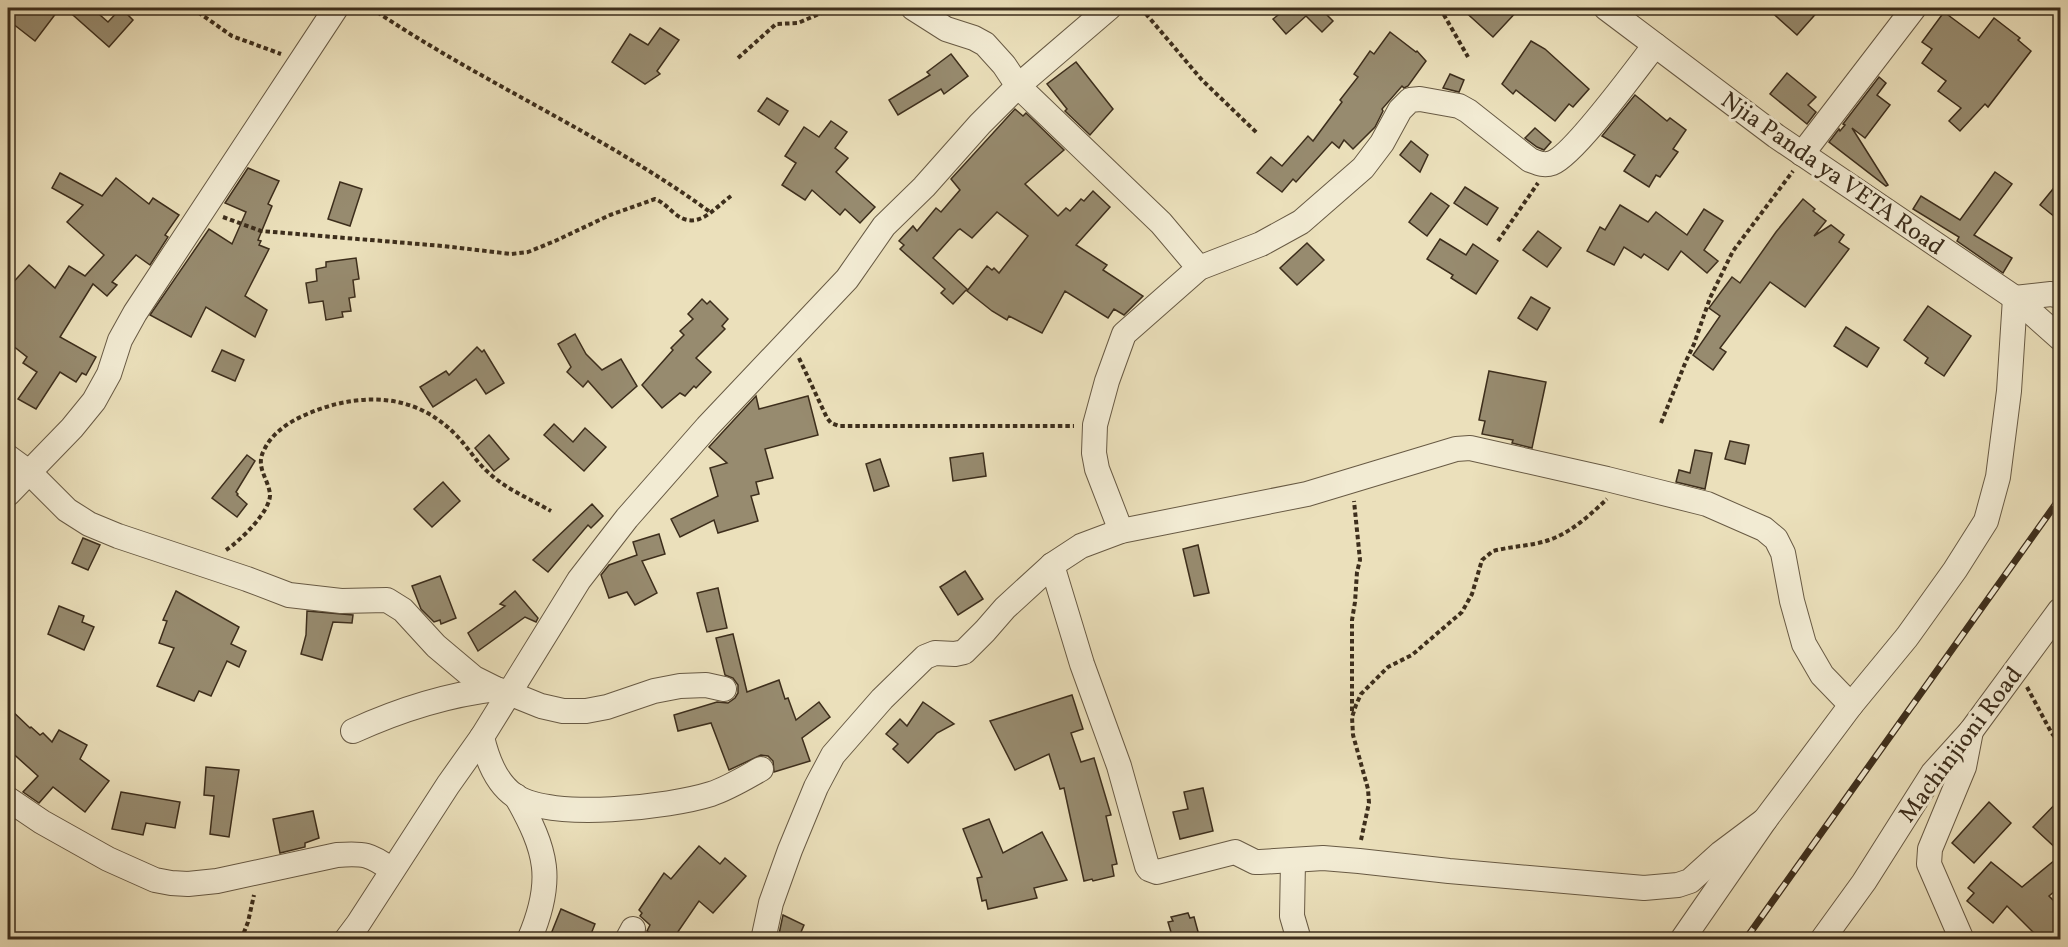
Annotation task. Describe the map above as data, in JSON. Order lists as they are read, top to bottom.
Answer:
{
  "streets": {
    "street": ["Njia Panda ya VETA Road", "Machinjioni Road"]
  }
}
